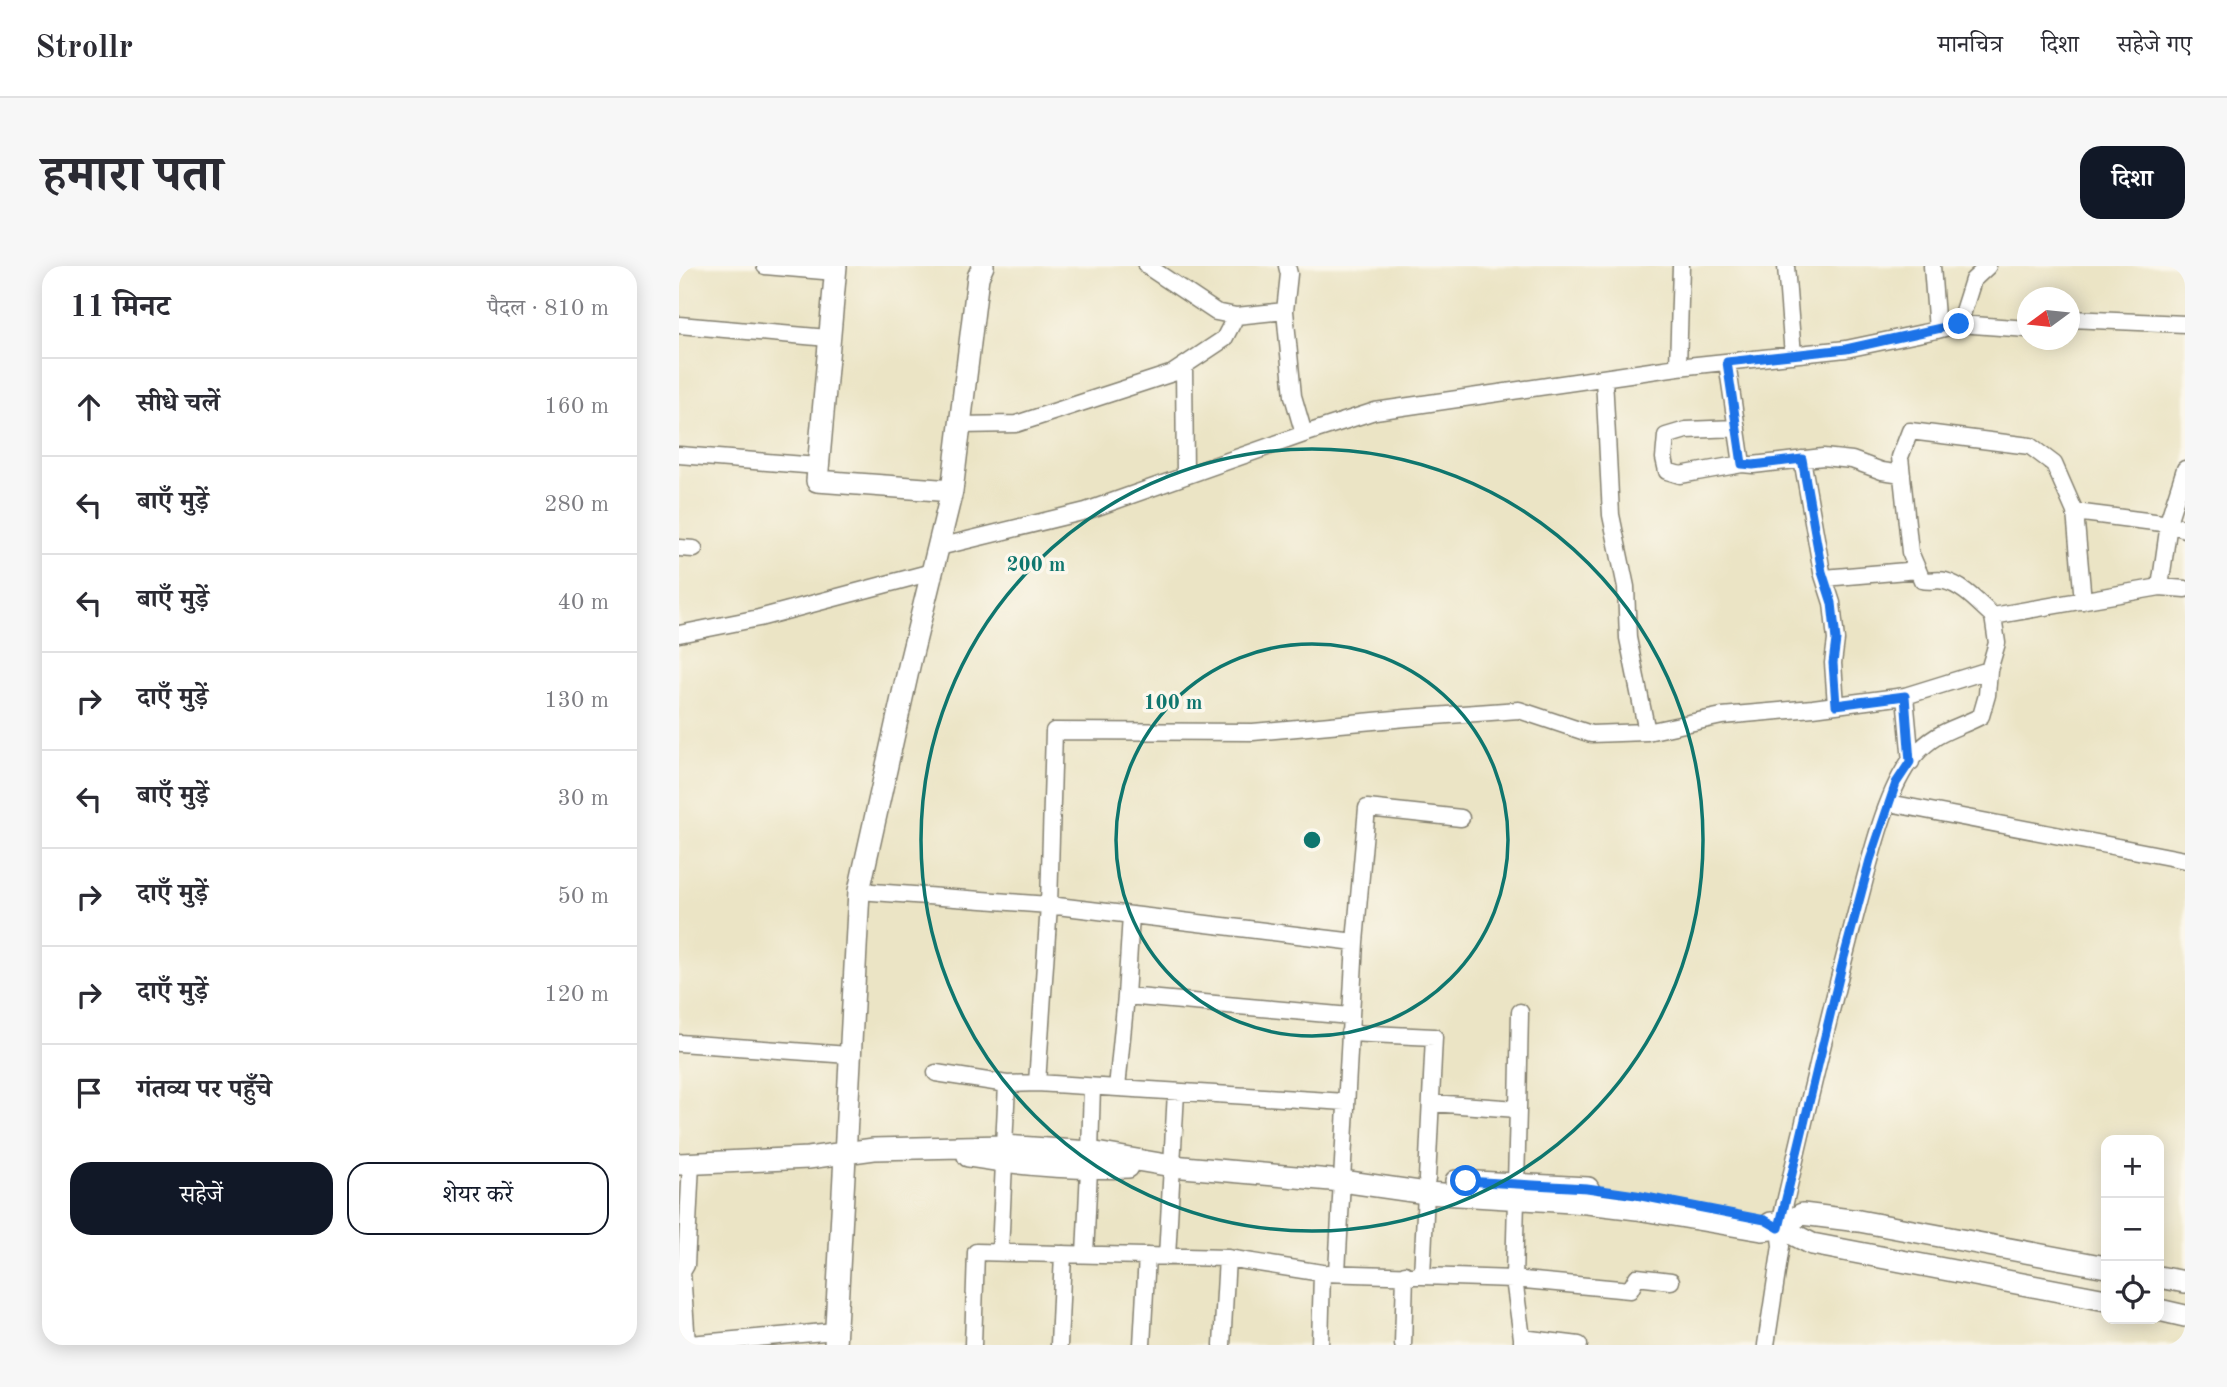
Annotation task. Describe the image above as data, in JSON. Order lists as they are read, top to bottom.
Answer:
{
  "north": "left",
  "page": {
    "header": "Strollr",
    "nav": ["मानचित्र", "दिशा", "सहेजे गए"],
    "title": "हमारा पता",
    "buttons": [
      "दिशा",
      ["सहेजें", "शेयर करें"]
    ],
    "heading": ["11 मिनट", "पैदल · 810 m"],
    "list": [
      ["सीधे चलें", "160 m"],
      ["बाएँ मुड़ें", "280 m"],
      ["बाएँ मुड़ें", "40 m"],
      ["दाएँ मुड़ें", "130 m"],
      ["बाएँ मुड़ें", "30 m"],
      ["दाएँ मुड़ें", "50 m"],
      ["दाएँ मुड़ें", "120 m"],
      "गंतव्य पर पहुँचे"
    ],
    "map_buttons": ["+", "−"]
  },
  "rings": ["200 m", "100 m"]
}
